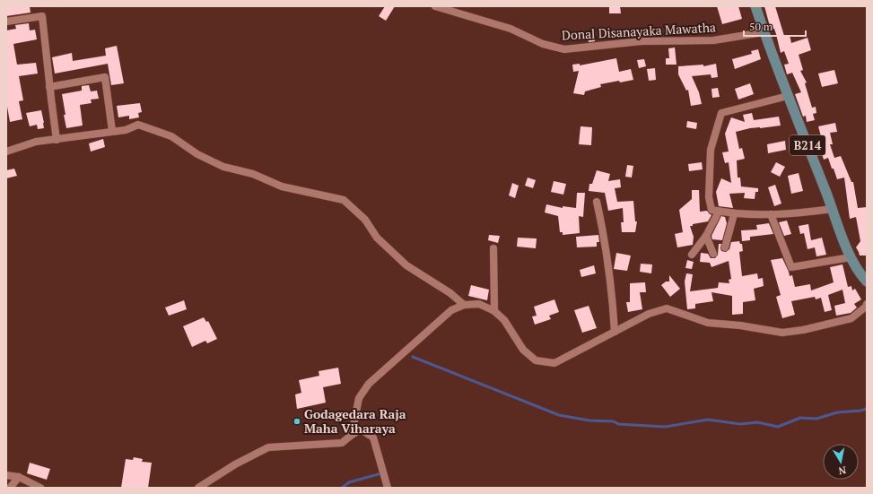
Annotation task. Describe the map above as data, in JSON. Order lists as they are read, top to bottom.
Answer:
{
  "streets": {
    "main road": ["B214"],
    "street": ["Donal Disanayaka Mawatha"]
  },
  "crossings": [
    ["Donal Disanayaka Mawatha", "B214"]
  ],
  "places": ["Godagedara Raja Maha Viharaya"],
  "scale_bar": "50 m",
  "north": "bottom"
}
